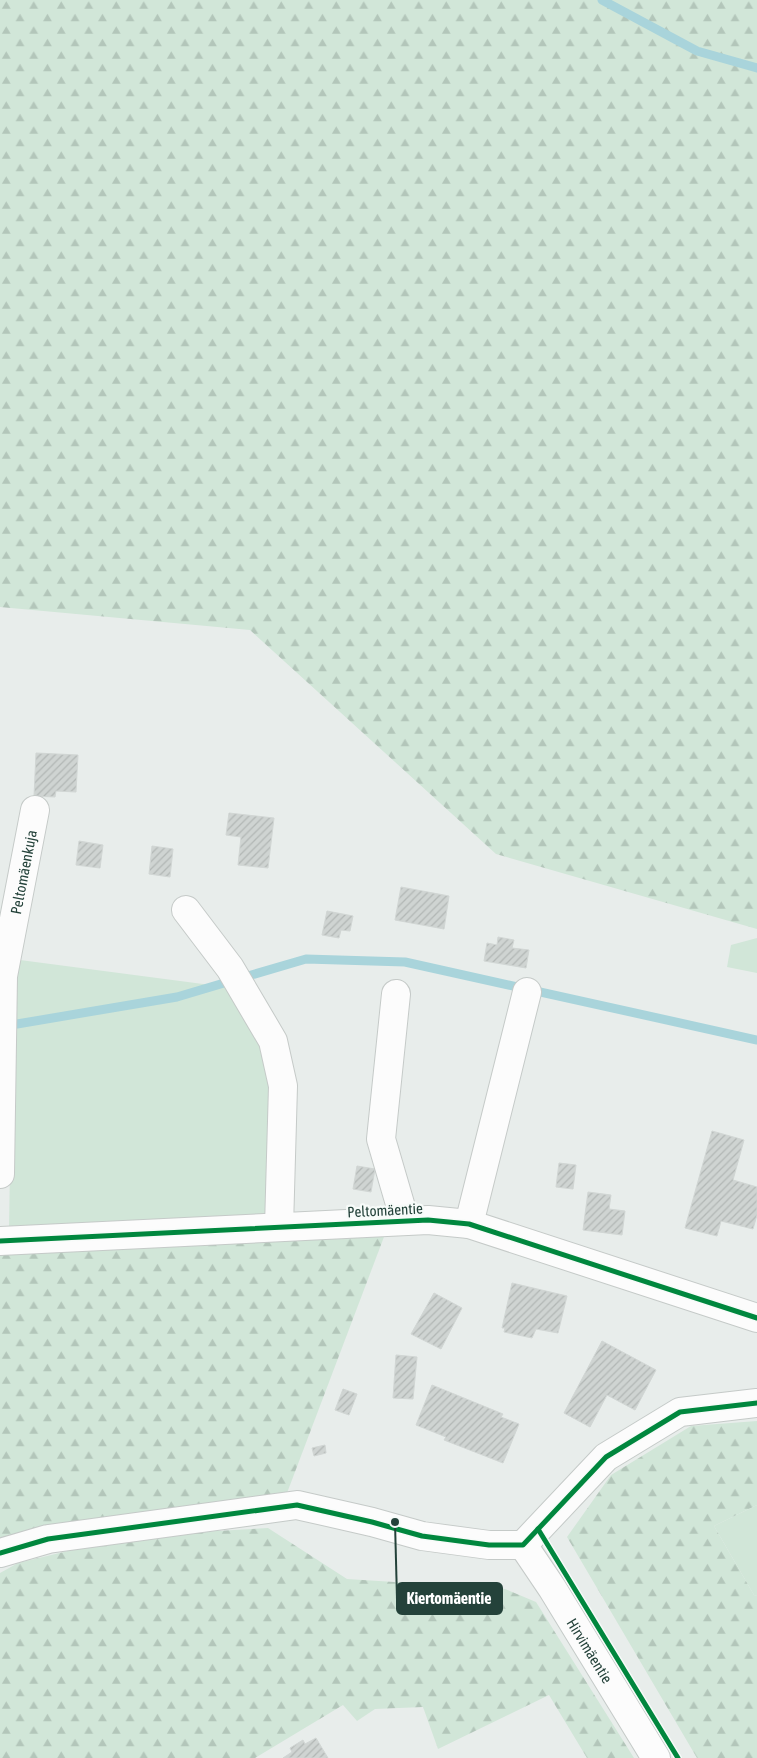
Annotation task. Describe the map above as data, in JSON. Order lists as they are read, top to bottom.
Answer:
{
  "streets": {
    "street": ["Peltomäenkuja", "Peltomäentie", "Hirvimäentie"]
  },
  "places": ["Kiertomäentie"]
}
